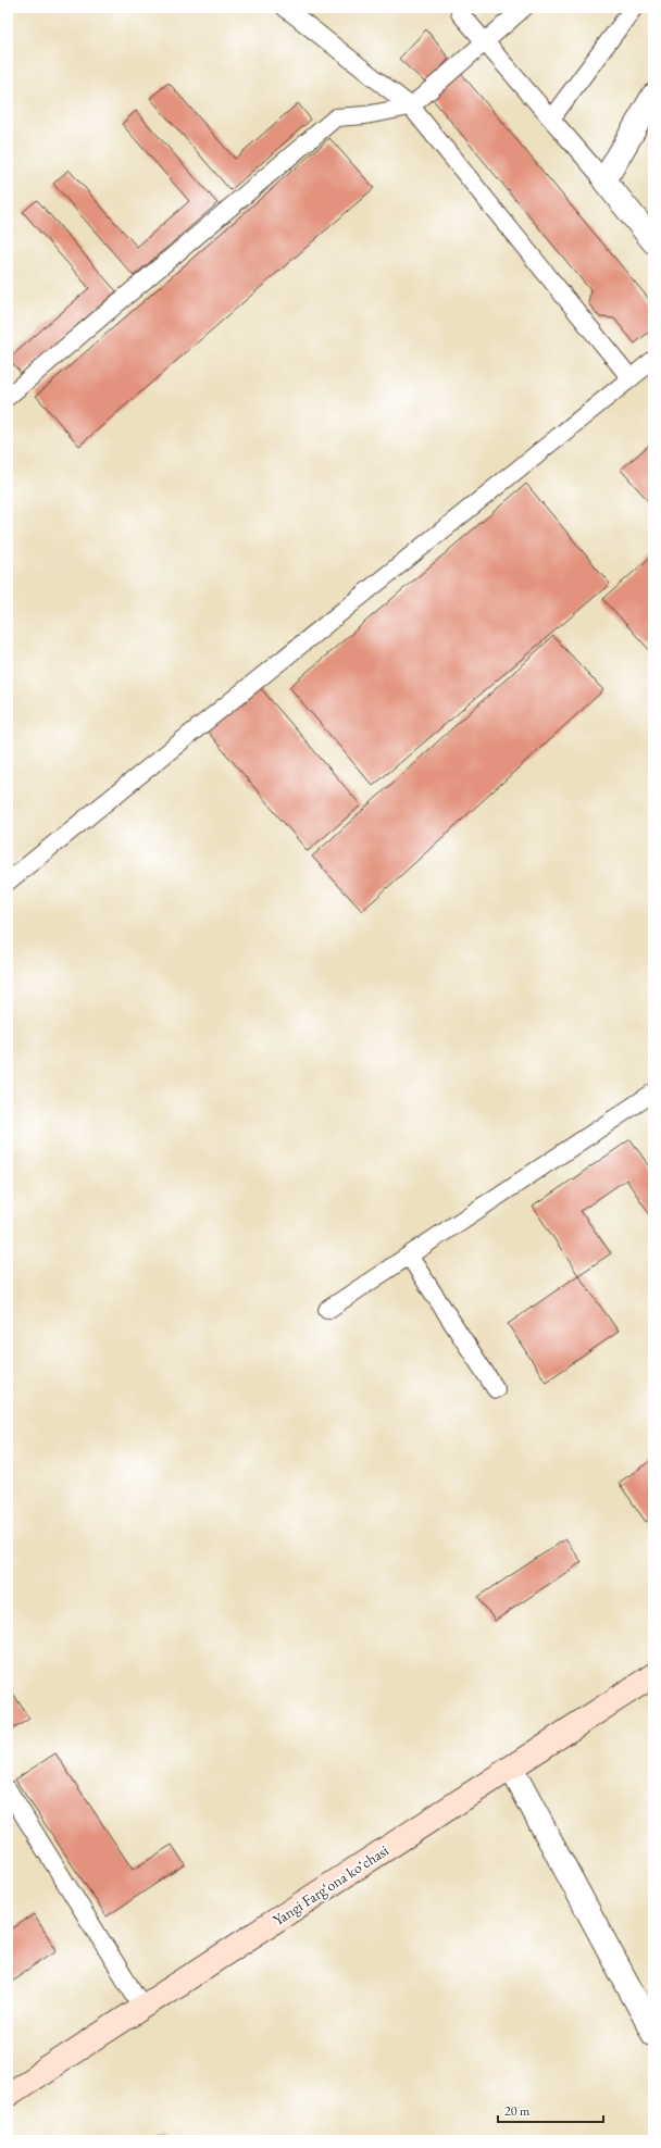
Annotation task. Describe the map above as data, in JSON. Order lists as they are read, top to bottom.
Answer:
{
  "streets": {
    "main road": ["Yangi Fargʻona koʻchasi"]
  },
  "scale_bar": "20 m"
}
